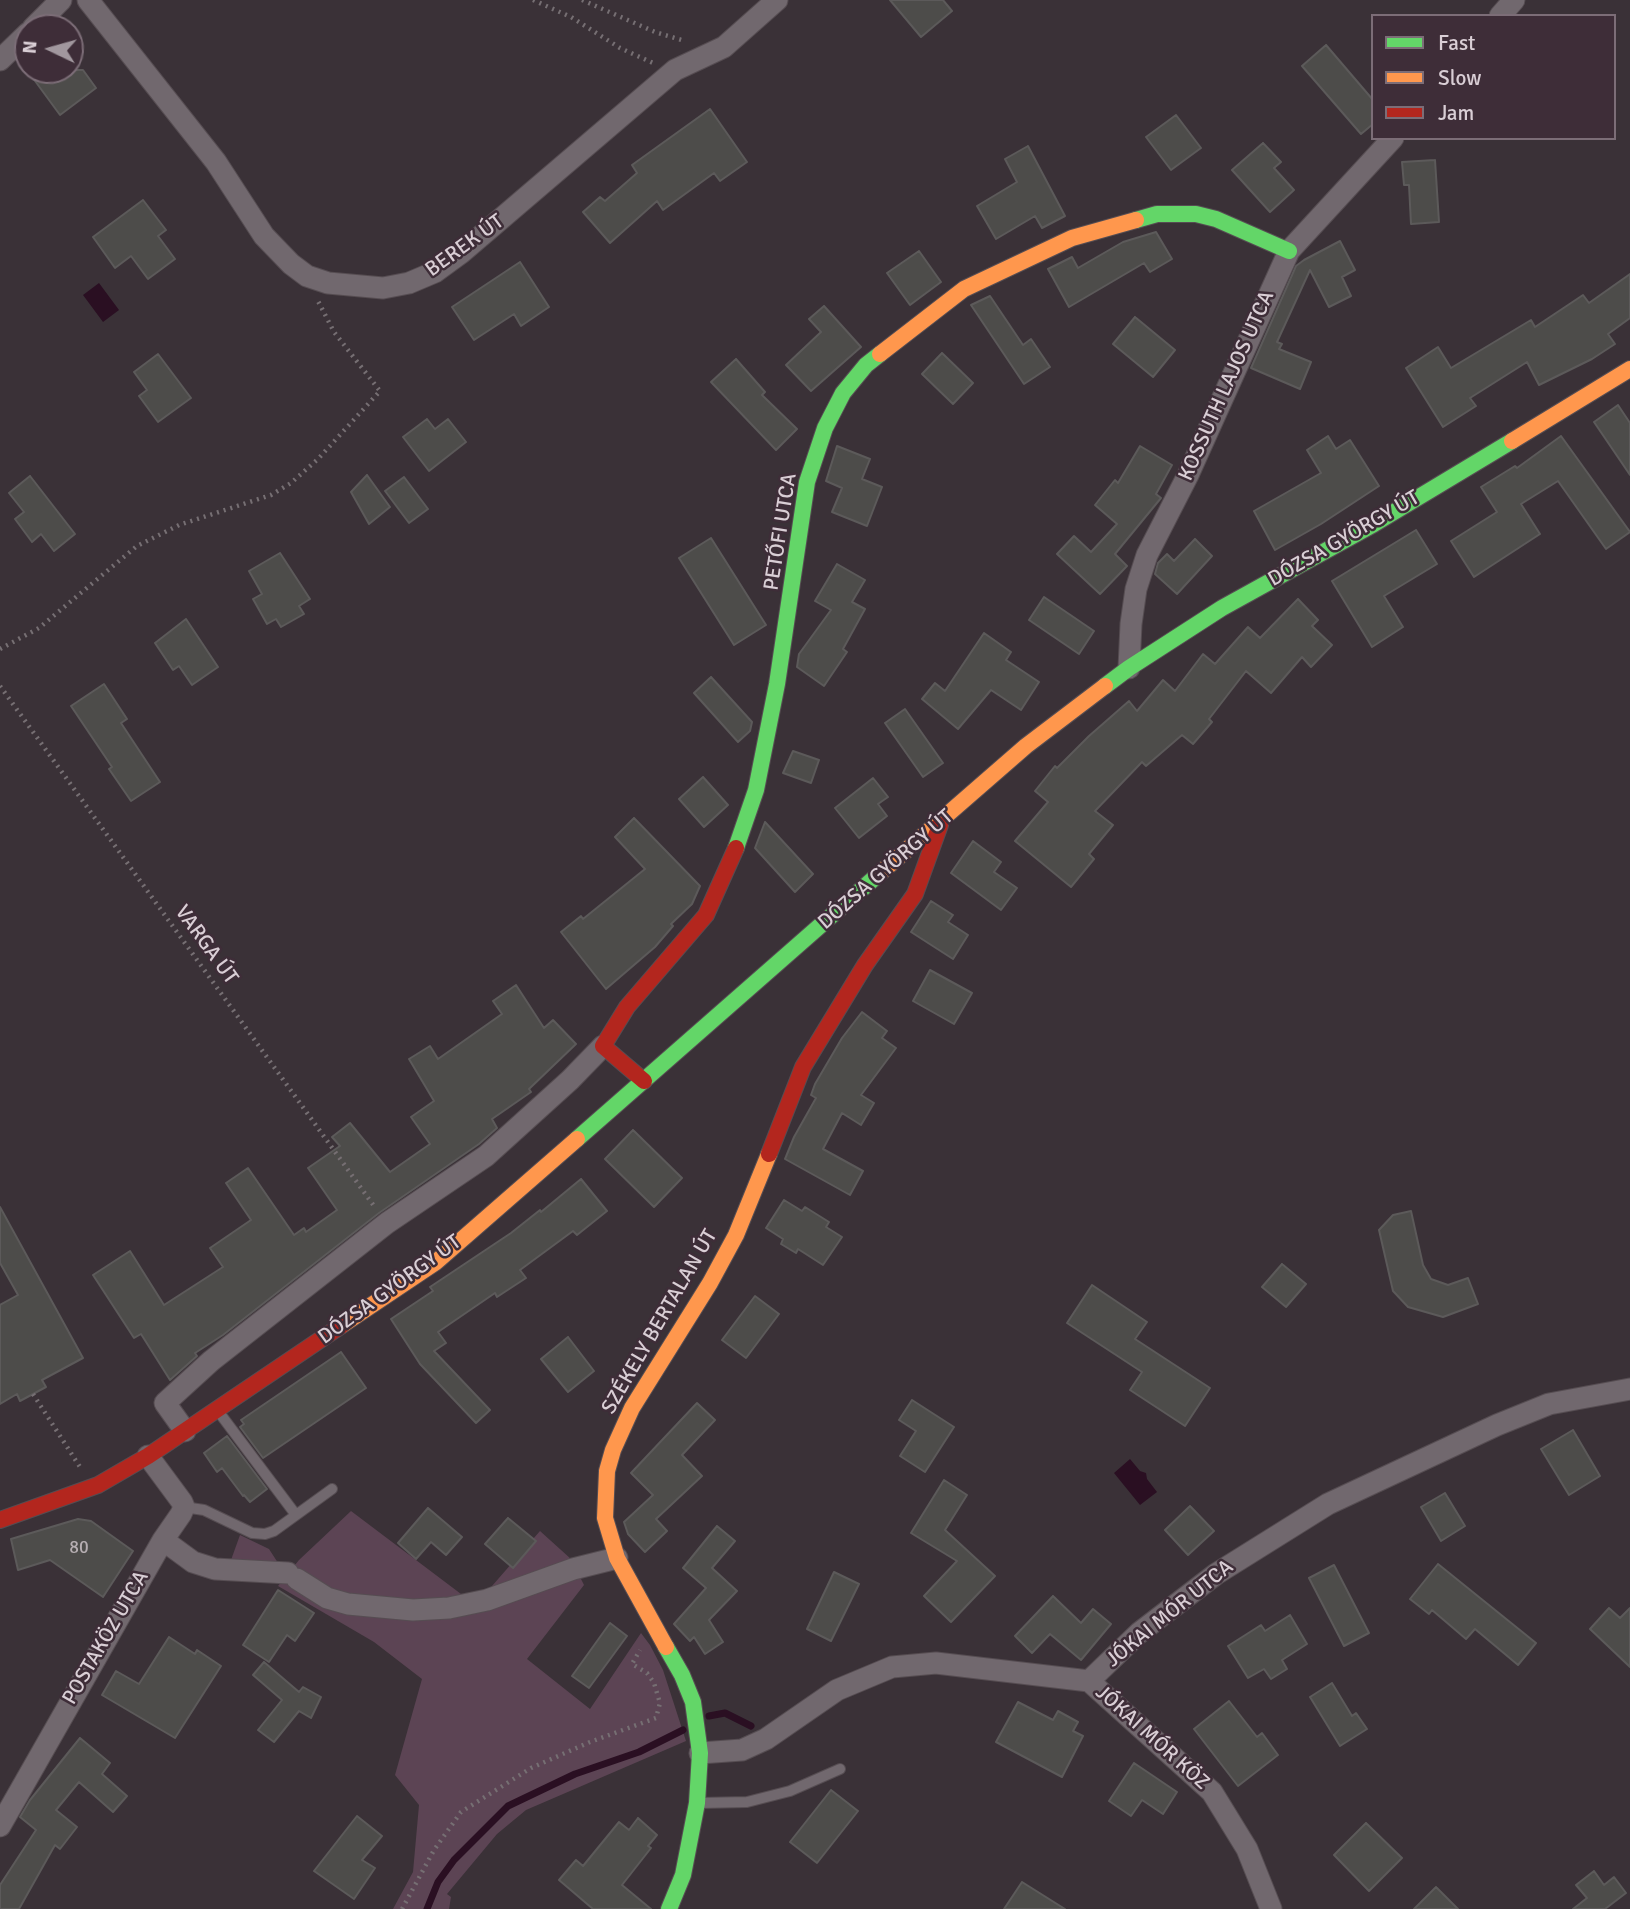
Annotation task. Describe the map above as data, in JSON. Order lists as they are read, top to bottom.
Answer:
{
  "streets": {
    "street": [
      "BEREK ÚT",
      "KOSSUTH LAJOS UTCA",
      "PETŐFI UTCA",
      "DÓZSA GYÖRGY ÚT",
      "SZÉKELY BERTALAN ÚT",
      "JÓKAI MÓR UTCA",
      "POSTAKÖZ UTCA",
      "JÓKAI MÓR KÖZ"
    ],
    "path": ["VARGA ÚT"]
  },
  "crossings": [
    ["KOSSUTH LAJOS UTCA", "PETŐFI UTCA"],
    ["KOSSUTH LAJOS UTCA", "DÓZSA GYÖRGY ÚT"],
    ["DÓZSA GYÖRGY ÚT", "SZÉKELY BERTALAN ÚT"],
    ["SZÉKELY BERTALAN ÚT", "JÓKAI MÓR UTCA"],
    ["JÓKAI MÓR UTCA", "JÓKAI MÓR KÖZ"]
  ],
  "house_numbers": ["80"],
  "legend": ["Fast", "Slow", "Jam"],
  "north": "left"
}
